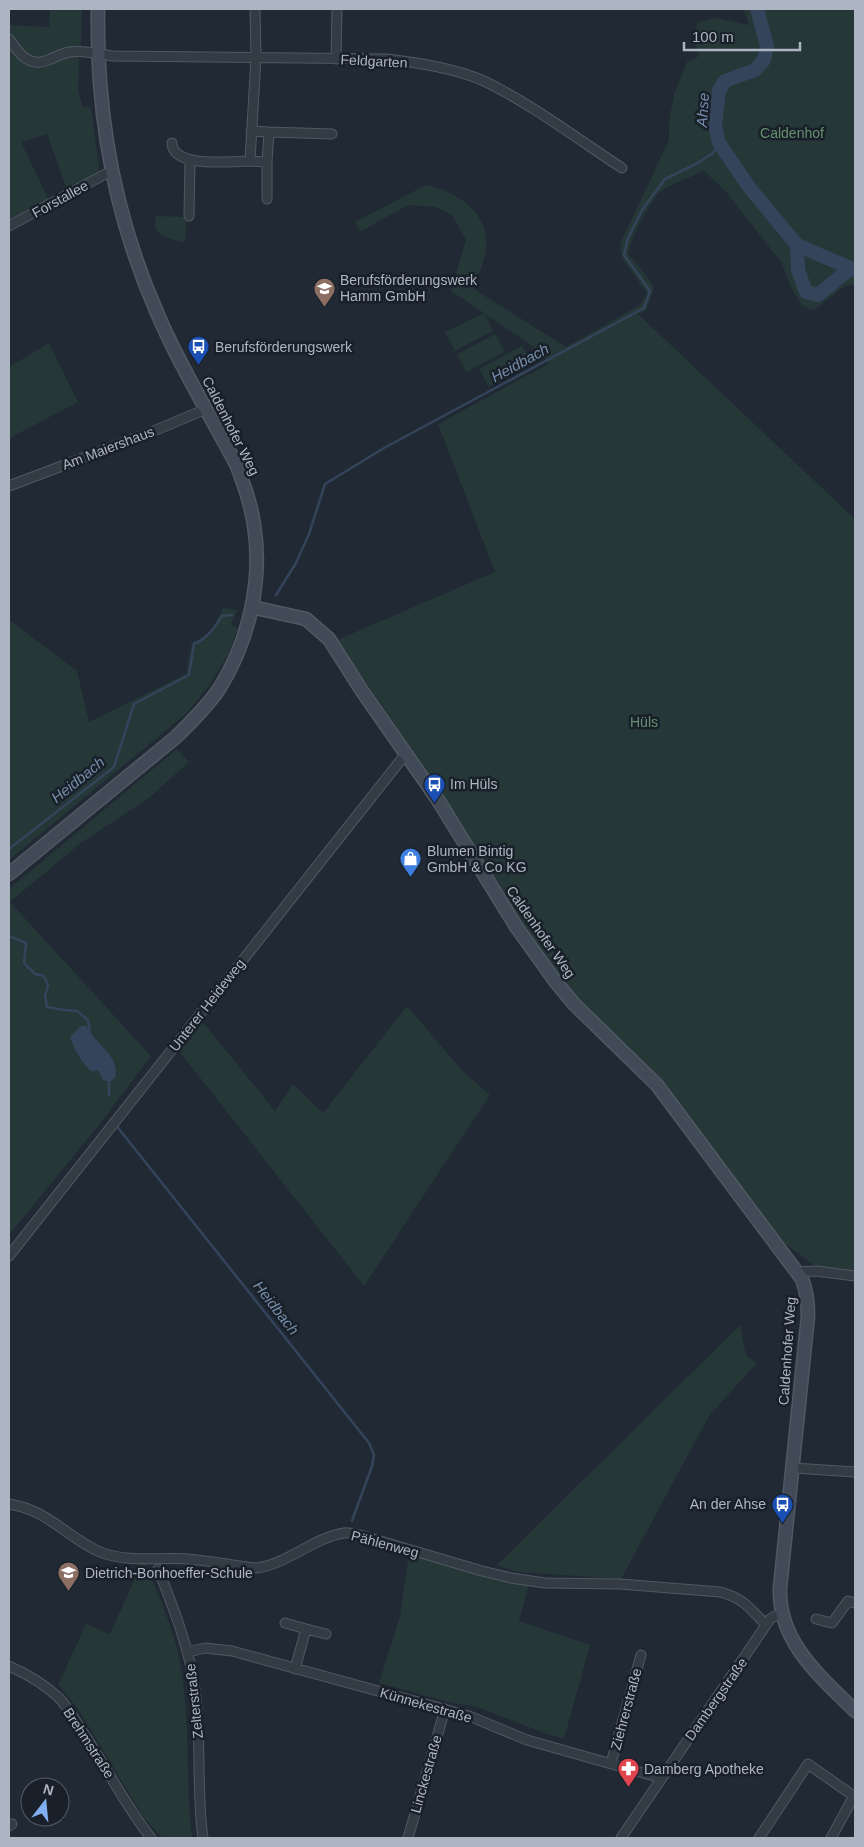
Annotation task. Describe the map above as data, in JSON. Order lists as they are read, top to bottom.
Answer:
{
  "streets": {
    "main road": ["Caldenhofer Weg"],
    "street": [
      "Feldgarten",
      "Forstallee",
      "Am Maiershaus",
      "Unterer Heideweg",
      "Pählenweg",
      "Dambergstraße",
      "Zelterstraße",
      "Künnekestraße",
      "Ziehrerstraße",
      "Brehmstraße",
      "Linckestraße"
    ]
  },
  "crossings": [
    ["Feldgarten", "Caldenhofer Weg"],
    ["Forstallee", "Caldenhofer Weg"],
    ["Caldenhofer Weg", "Am Maiershaus"],
    ["Caldenhofer Weg", "Unterer Heideweg"],
    ["Caldenhofer Weg", "Dambergstraße"],
    ["Pählenweg", "Dambergstraße"],
    ["Dambergstraße", "Künnekestraße"],
    ["Zelterstraße", "Künnekestraße"],
    ["Künnekestraße", "Ziehrerstraße"],
    ["Künnekestraße", "Linckestraße"]
  ],
  "water": ["Ahse", "Heidbach"],
  "parks": ["Caldenhof", "Hüls"],
  "places": {
    "school or university": ["Berufsförderungswerk Hamm GmbH", "Dietrich-Bonhoeffer-Schule"],
    "bus stop": ["Berufsförderungswerk", "Im Hüls", "An der Ahse"],
    "shop": ["Blumen Bintig GmbH & Co KG"],
    "pharmacy": ["Damberg Apotheke"]
  },
  "scale_bar": "100 m",
  "north": "top"
}
